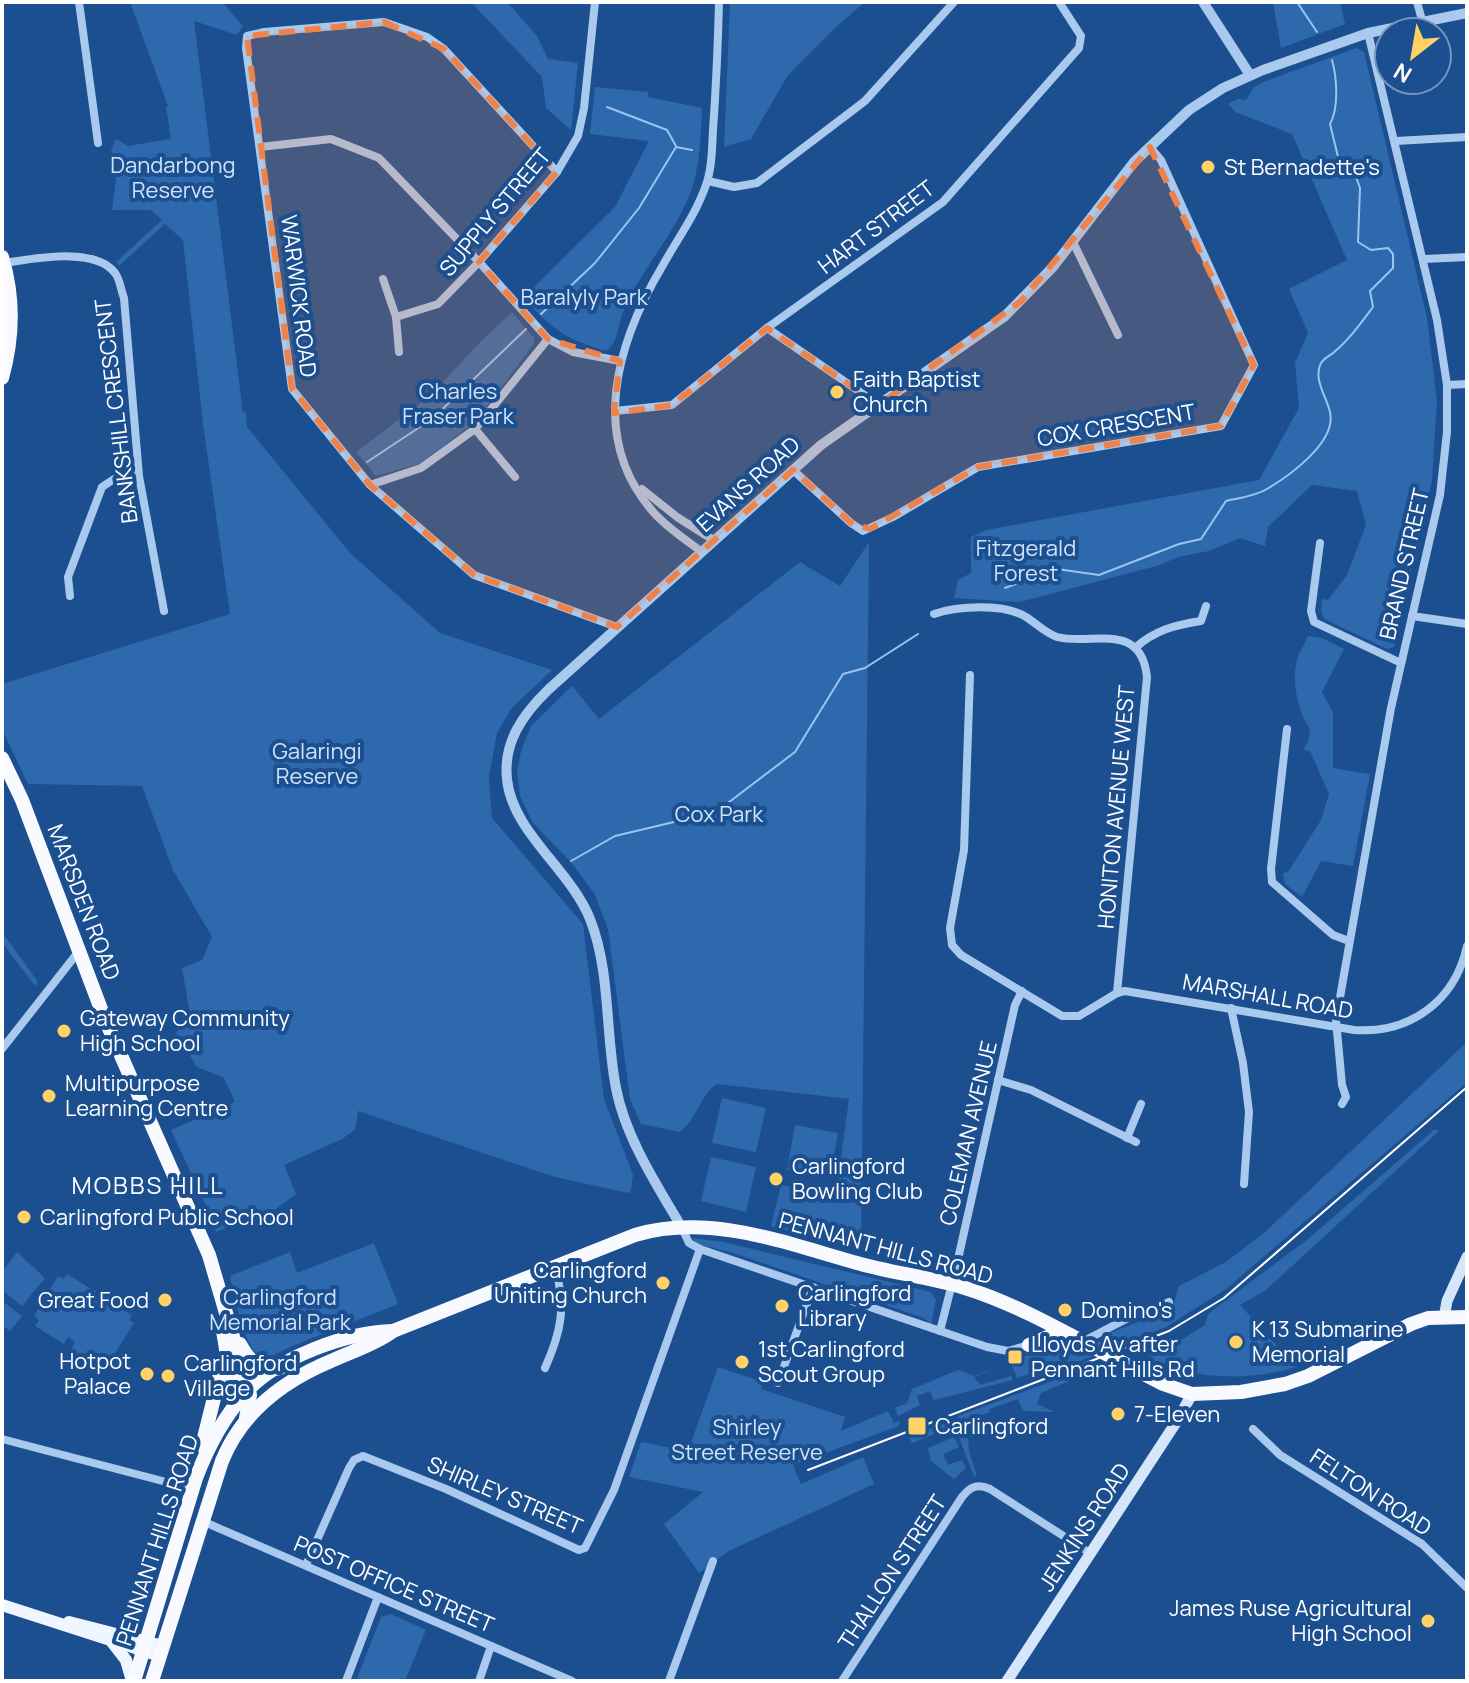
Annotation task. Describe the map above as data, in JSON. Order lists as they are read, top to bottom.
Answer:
{
  "streets": {
    "highway": ["MARSDEN ROAD", "PENNANT HILLS ROAD"],
    "main road": ["JENKINS ROAD"],
    "street": [
      "SUPPLY STREET",
      "HART STREET",
      "WARWICK ROAD",
      "BANKSHILL CRESCENT",
      "COX CRESCENT",
      "EVANS ROAD",
      "BRAND STREET",
      "HONITON AVENUE WEST",
      "MARSHALL ROAD",
      "COLEMAN AVENUE",
      "FELTON ROAD",
      "SHIRLEY STREET",
      "THALLON STREET",
      "POST OFFICE STREET"
    ]
  },
  "crossings": [
    ["SUPPLY STREET", "WARWICK ROAD"],
    ["WARWICK ROAD", "EVANS ROAD"],
    ["COX CRESCENT", "EVANS ROAD"],
    ["EVANS ROAD", "BRAND STREET"],
    ["EVANS ROAD", "PENNANT HILLS ROAD"],
    ["BRAND STREET", "MARSHALL ROAD"],
    ["HONITON AVENUE WEST", "MARSHALL ROAD"],
    ["MARSDEN ROAD", "PENNANT HILLS ROAD"],
    ["COLEMAN AVENUE", "PENNANT HILLS ROAD"],
    ["PENNANT HILLS ROAD", "JENKINS ROAD"],
    ["PENNANT HILLS ROAD", "POST OFFICE STREET"],
    ["SHIRLEY STREET", "POST OFFICE STREET"],
    ["JENKINS ROAD", "THALLON STREET"]
  ],
  "districts": ["MOBBS HILL"],
  "parks": [
    "Dandarbong Reserve",
    "Baralyly Park",
    "Charles Fraser Park",
    "Fitzgerald Forest",
    "Galaringi Reserve",
    "Cox Park",
    "Carlingford Memorial Park",
    "Shirley Street Reserve"
  ],
  "places": {
    "other": [
      "St Bernadette's",
      "Faith Baptist Church",
      "Gateway Community High School",
      "Multipurpose Learning Centre",
      "Carlingford Bowling Club",
      "Carlingford Public School",
      "Carlingford Uniting Church",
      "Great Food",
      "Carlingford Library",
      "Domino's",
      "K 13 Submarine Memorial",
      "1st Carlingford Scout Group",
      "Hotpot Palace",
      "Carlingford Village",
      "7-Eleven",
      "James Ruse Agricultural High School"
    ],
    "transit": ["Lloyds Av after Pennant Hills Rd", "Carlingford"]
  },
  "north": "bottom left"
}
